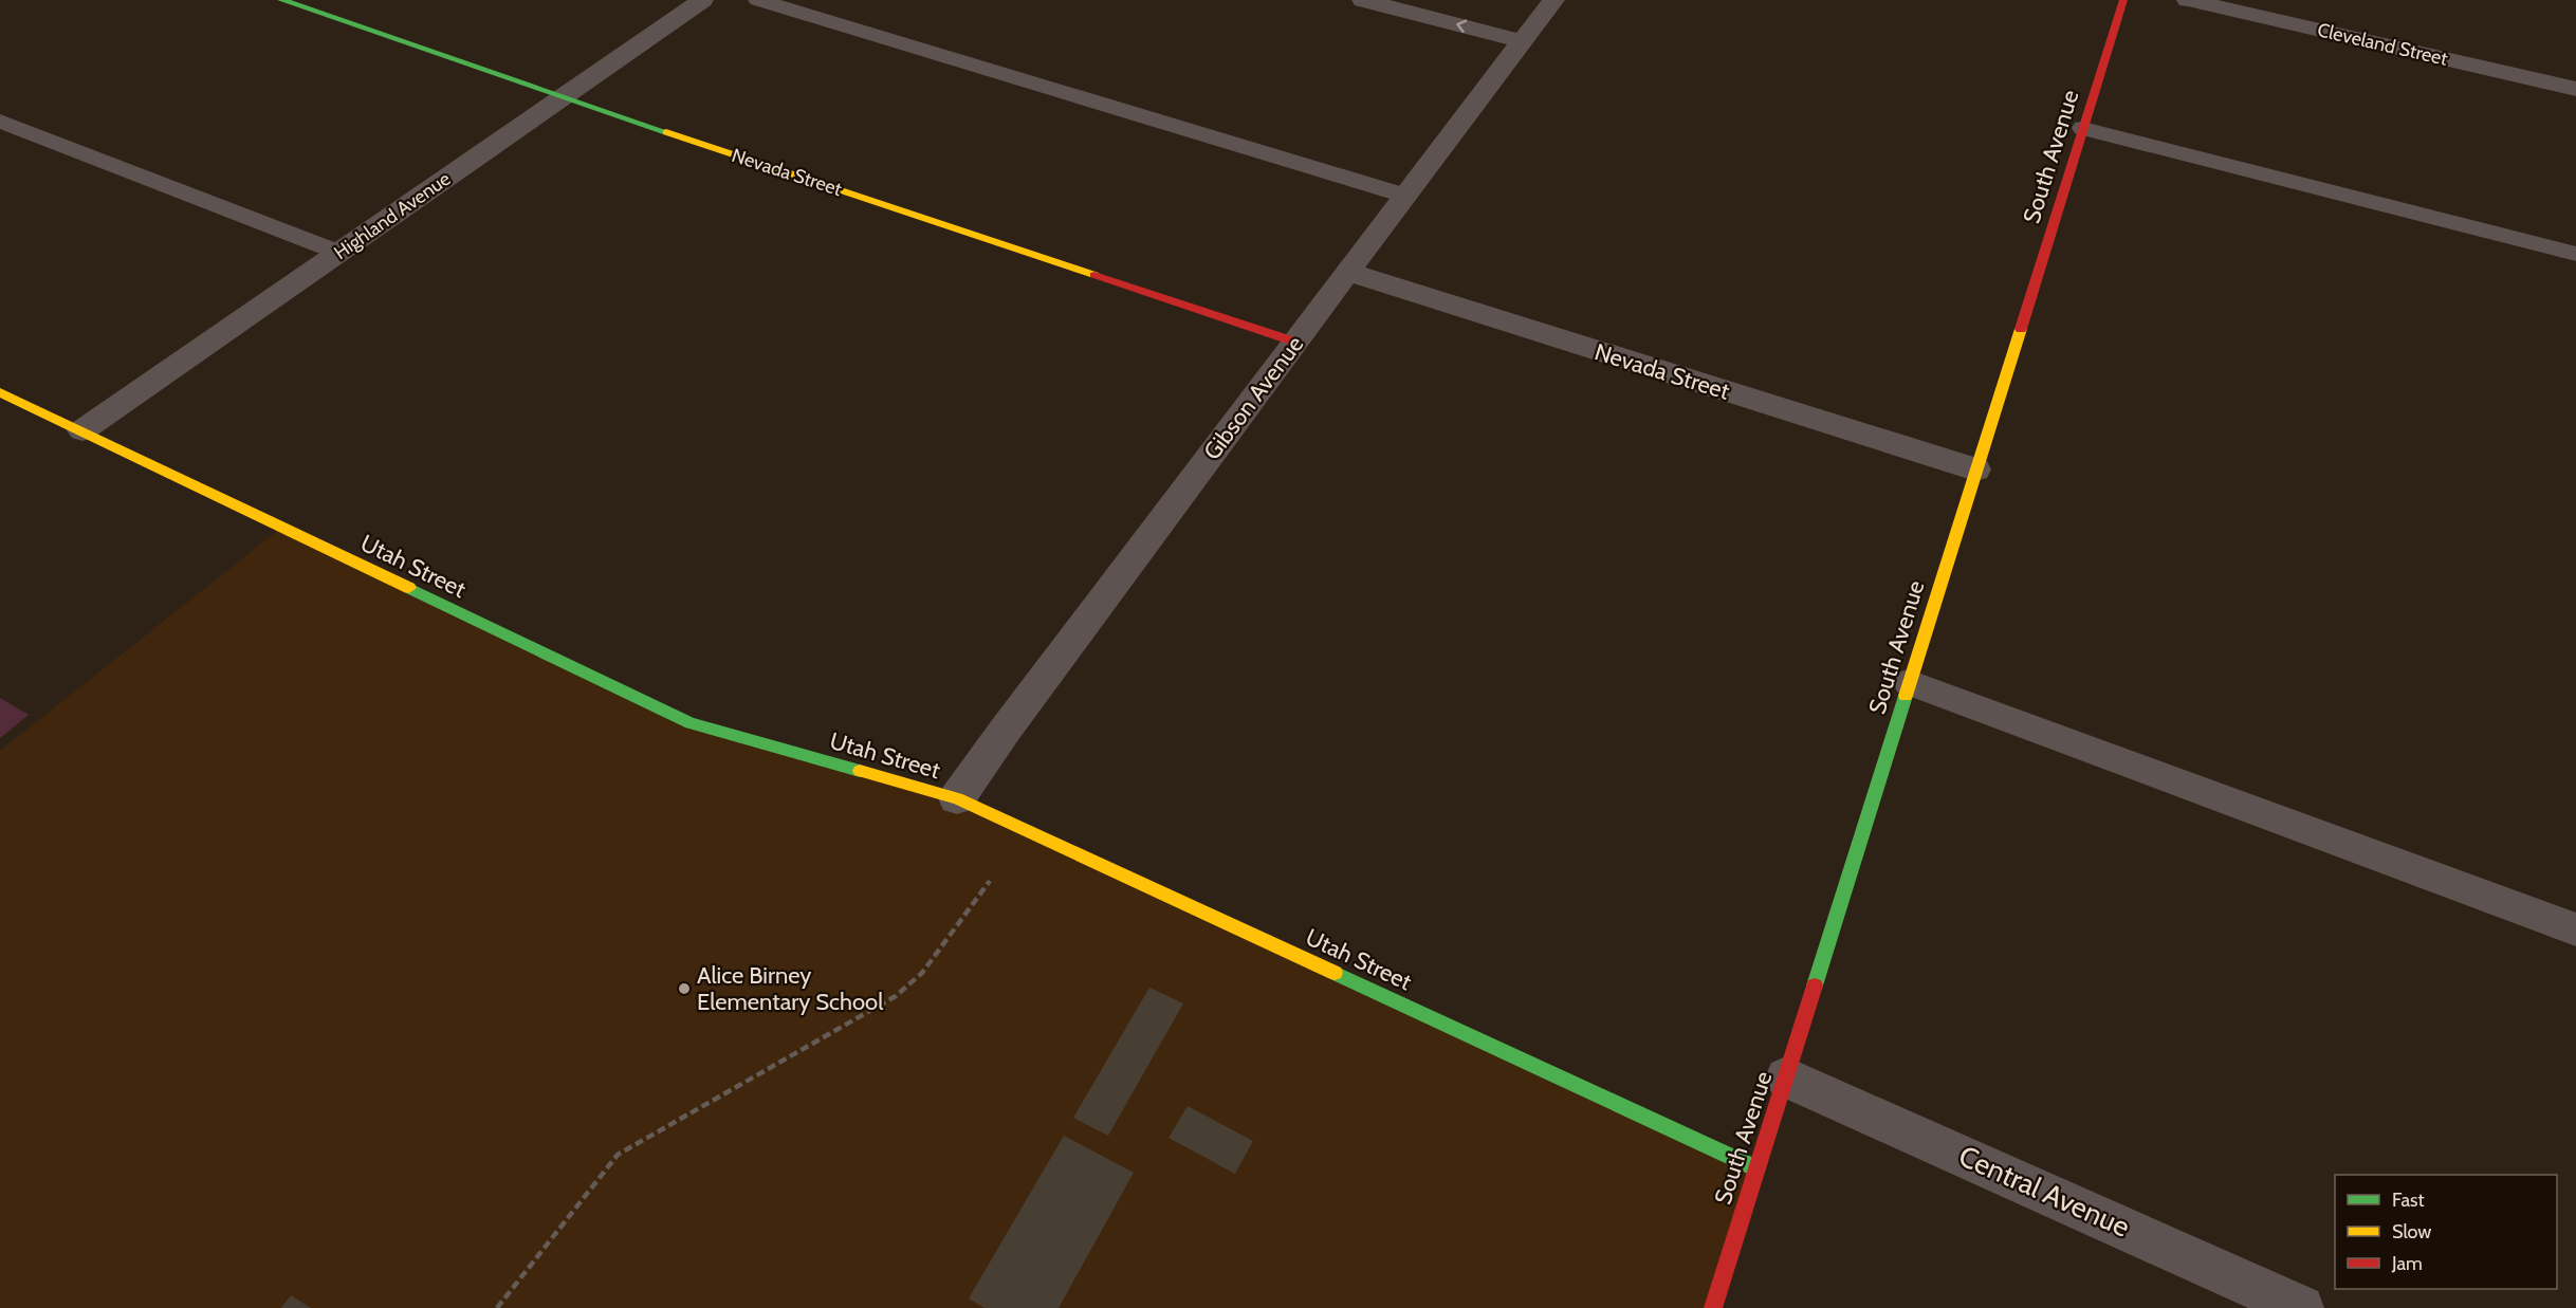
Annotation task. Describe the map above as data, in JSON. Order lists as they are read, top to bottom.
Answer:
{
  "streets": {
    "street": [
      "Cleveland Street",
      "South Avenue",
      "Nevada Street",
      "Highland Avenue",
      "Gibson Avenue",
      "Utah Street",
      "Central Avenue"
    ]
  },
  "crossings": [
    ["South Avenue", "Nevada Street"],
    ["South Avenue", "Utah Street"],
    ["South Avenue", "Central Avenue"],
    ["Nevada Street", "Highland Avenue"],
    ["Nevada Street", "Gibson Avenue"],
    ["Highland Avenue", "Utah Street"],
    ["Gibson Avenue", "Utah Street"]
  ],
  "places": ["Alice Birney Elementary School"],
  "legend": ["Fast", "Slow", "Jam"]
}
